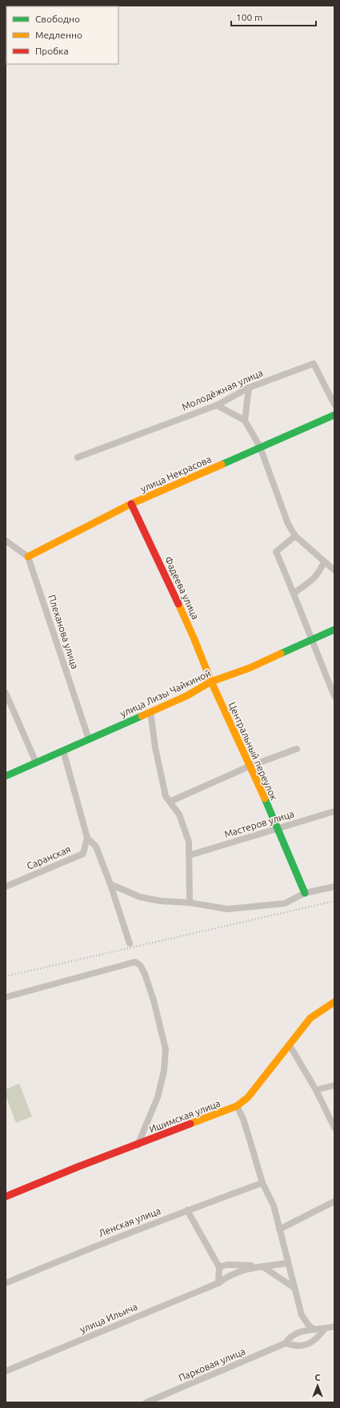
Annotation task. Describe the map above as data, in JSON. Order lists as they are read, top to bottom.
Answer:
{
  "streets": {
    "street": [
      "Молодёжная улица",
      "улица Некрасова",
      "Фадеева улица",
      "Плеханова улица",
      "улица Лизы Чайкиной",
      "Центральный переулок",
      "Мастеров улица",
      "Саранская",
      "Ишимская улица",
      "Ленская улица",
      "улица Ильича",
      "Парковая улица"
    ]
  },
  "crossings": [
    ["улица Некрасова", "Фадеева улица"],
    ["улица Некрасова", "Плеханова улица"],
    ["Фадеева улица", "улица Лизы Чайкиной"],
    ["Фадеева улица", "Центральный переулок"],
    ["Плеханова улица", "улица Лизы Чайкиной"],
    ["улица Лизы Чайкиной", "Центральный переулок"],
    ["Центральный переулок", "Мастеров улица"]
  ],
  "legend": ["Свободно", "Медленно", "Пробка"],
  "scale_bar": "100 m",
  "north": "top"
}
